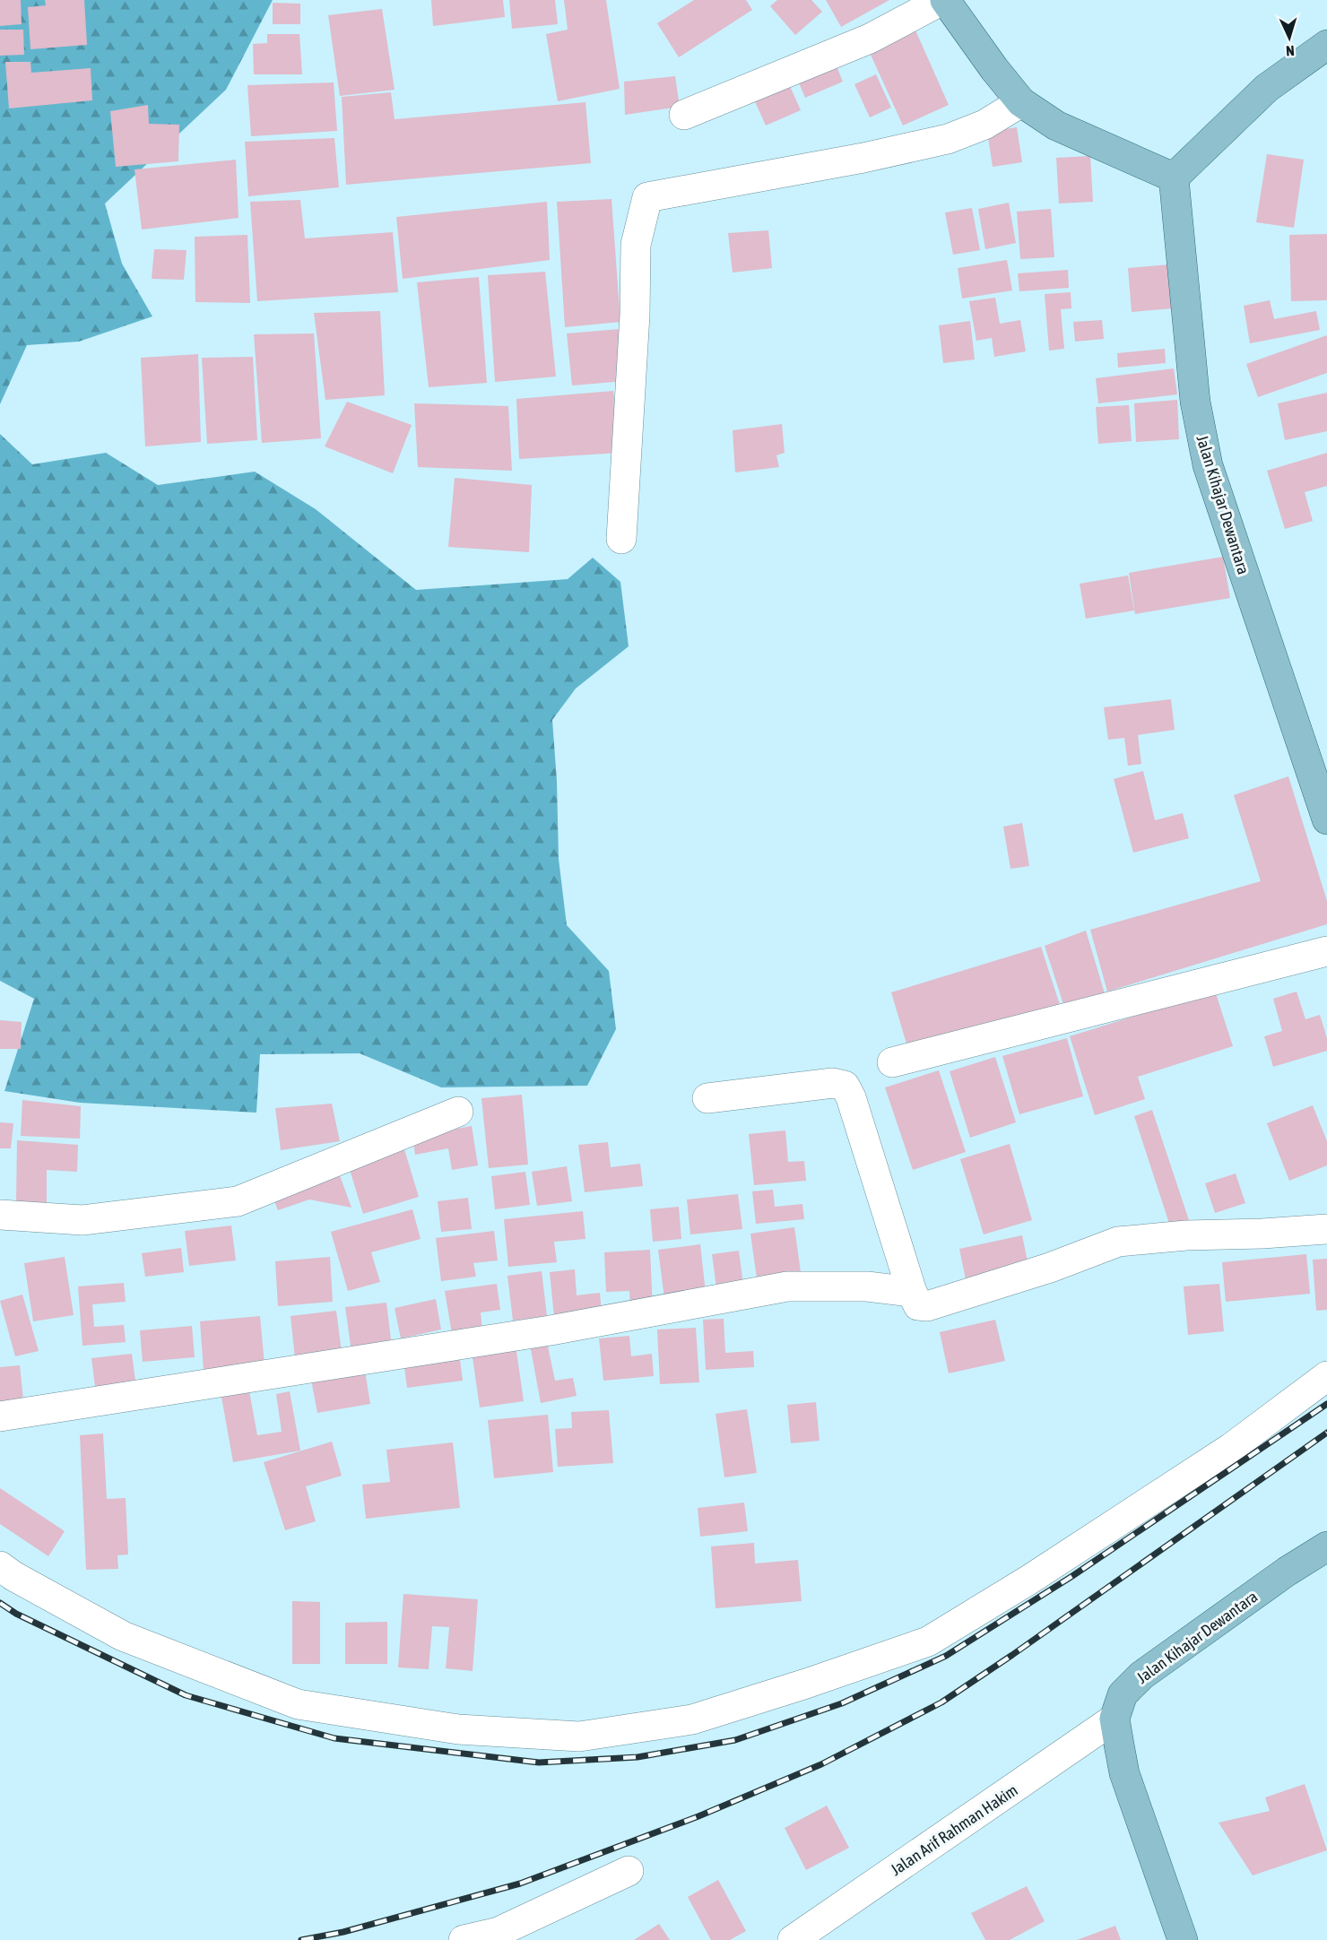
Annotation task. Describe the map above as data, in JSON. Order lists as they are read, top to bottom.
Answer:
{
  "streets": {
    "main road": ["Jalan Kihajar Dewantara"],
    "street": ["Jalan Arif Rahman Hakim"]
  },
  "crossings": [
    ["Jalan Kihajar Dewantara", "Jalan Arif Rahman Hakim"]
  ],
  "north": "bottom"
}
